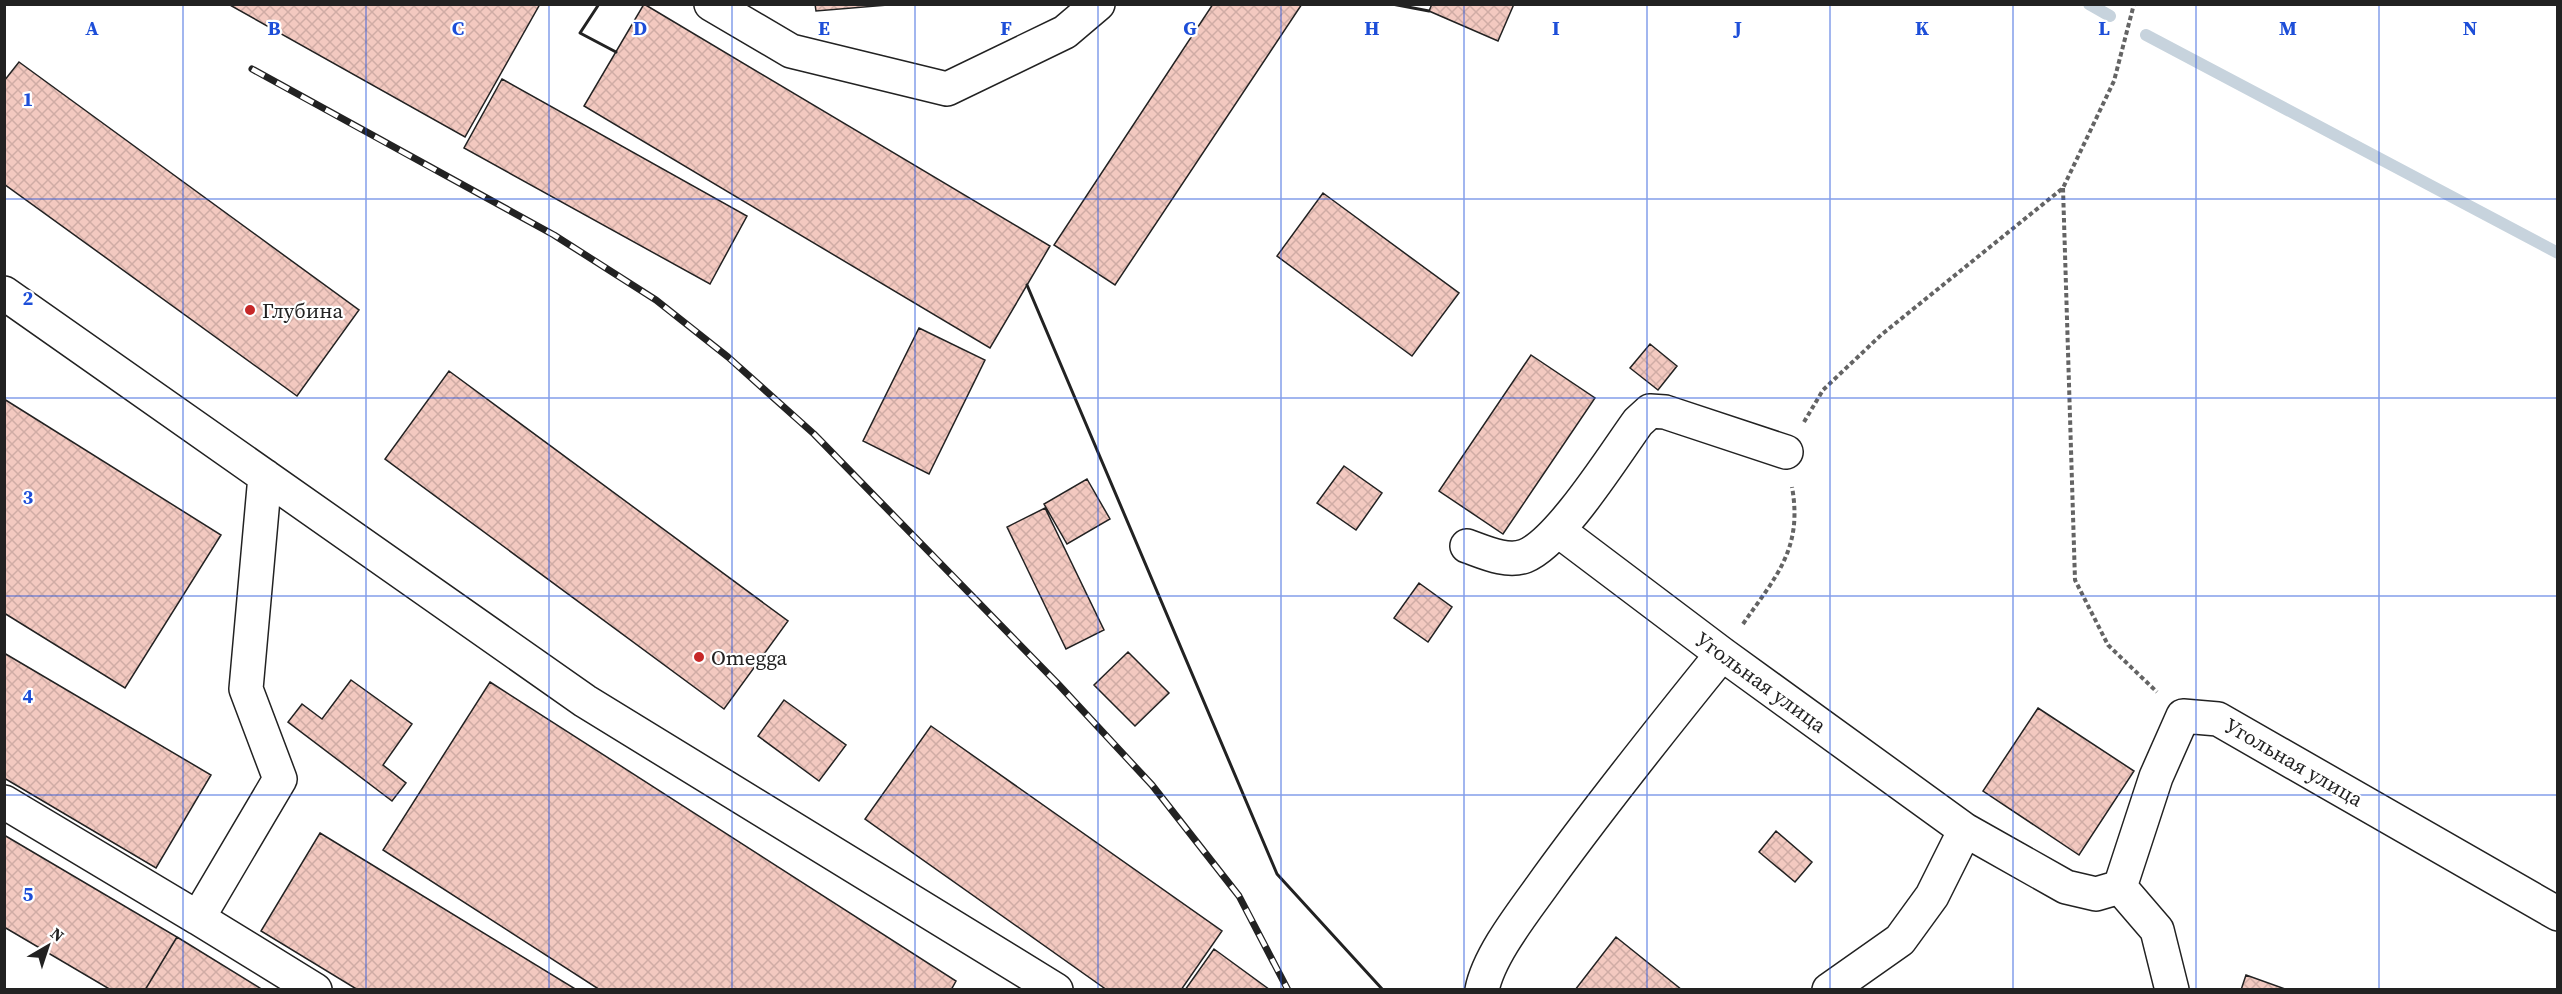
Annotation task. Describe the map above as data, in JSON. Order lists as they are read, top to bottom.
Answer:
{
  "streets": {
    "street": ["Угольная улица"]
  },
  "places": ["Глубина", "Omegga"],
  "north": "top right",
  "grid": {
    "columns": [
      "A",
      "B",
      "C",
      "D",
      "E",
      "F",
      "G",
      "H",
      "I",
      "J",
      "K",
      "L",
      "M",
      "N"
    ],
    "rows": [
      "1",
      "2",
      "3",
      "4",
      "5"
    ]
  }
}
